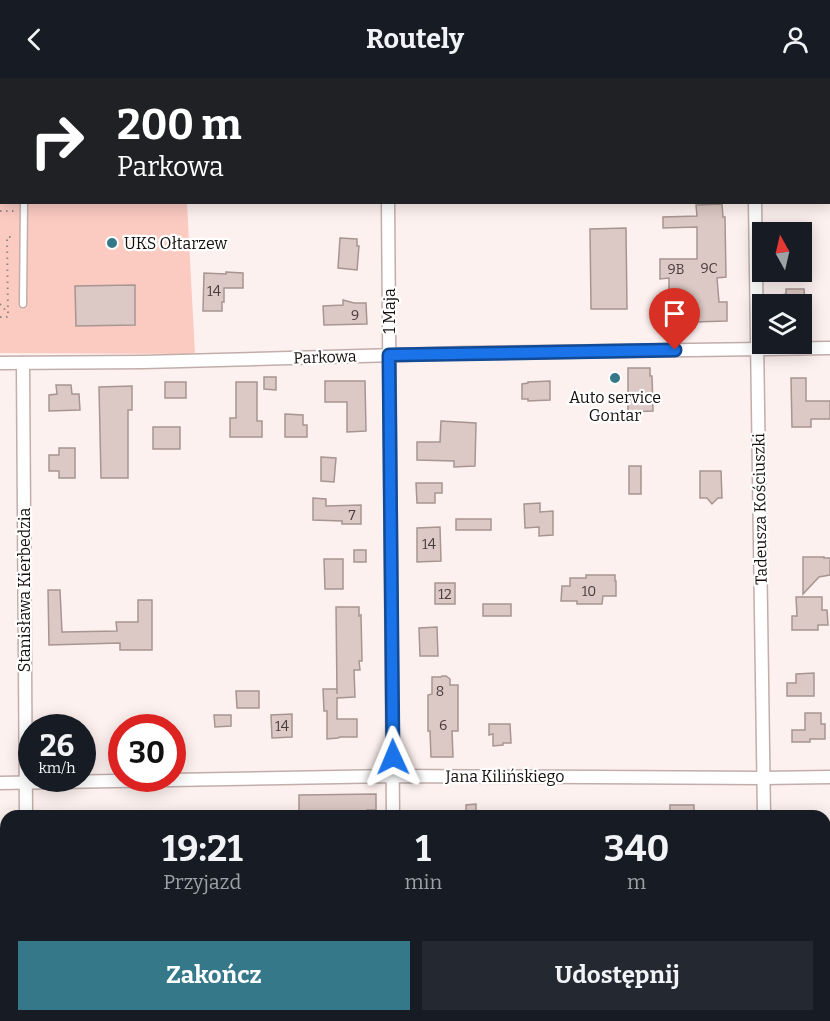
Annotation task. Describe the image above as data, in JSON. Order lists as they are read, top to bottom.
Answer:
{
  "streets": {
    "street": [
      "1 Maja",
      "Parkowa",
      "Tadeusza Kościuszki",
      "Stanisława Kierbedzia",
      "Jana Kilińskiego"
    ]
  },
  "crossings": [
    ["1 Maja", "Parkowa"],
    ["1 Maja", "Jana Kilińskiego"],
    ["Parkowa", "Stanisława Kierbedzia"],
    ["Tadeusza Kościuszki", "Jana Kilińskiego"]
  ],
  "places": ["UKS Ołtarzew", "Auto service Gontar"],
  "house_numbers": [
    "9C",
    "9B",
    "14",
    "9",
    "7",
    "14",
    "10",
    "12",
    "8",
    "6",
    "14"
  ],
  "north": "top",
  "page": {
    "header": "Routely",
    "turn": ["200 m", "Parkowa"],
    "speed": "26 km/h",
    "limit": "30",
    "eta": [
      "19:21",
      "Przyjazd",
      "1",
      "min",
      "340",
      "m"
    ],
    "buttons": ["Zakończ", "Udostępnij"]
  }
}
